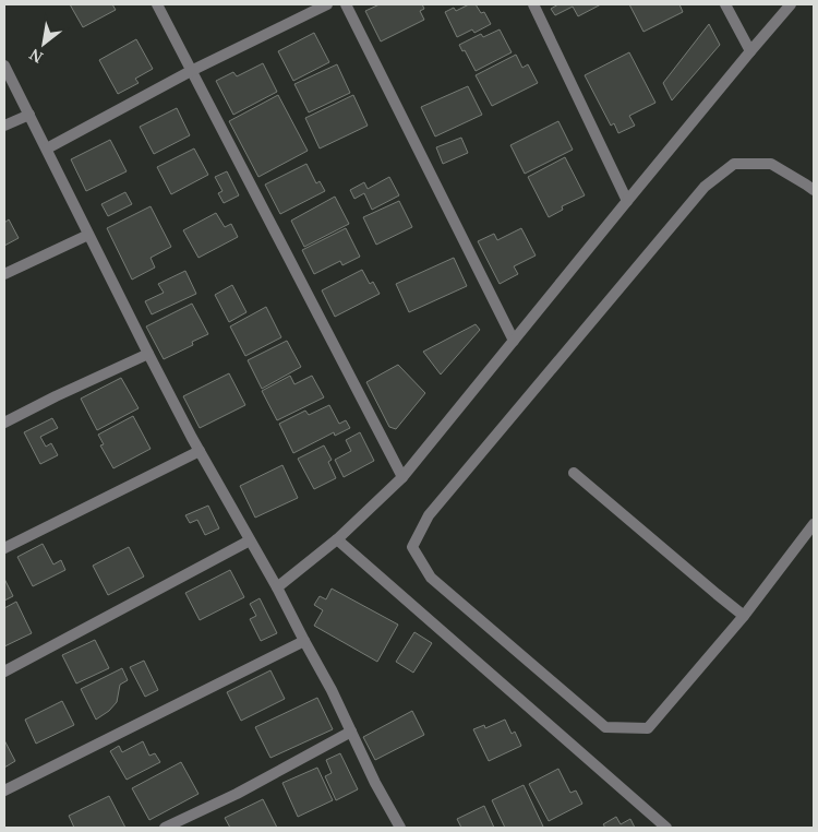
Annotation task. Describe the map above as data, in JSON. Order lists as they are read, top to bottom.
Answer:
{
  "north": "bottom left"
}
